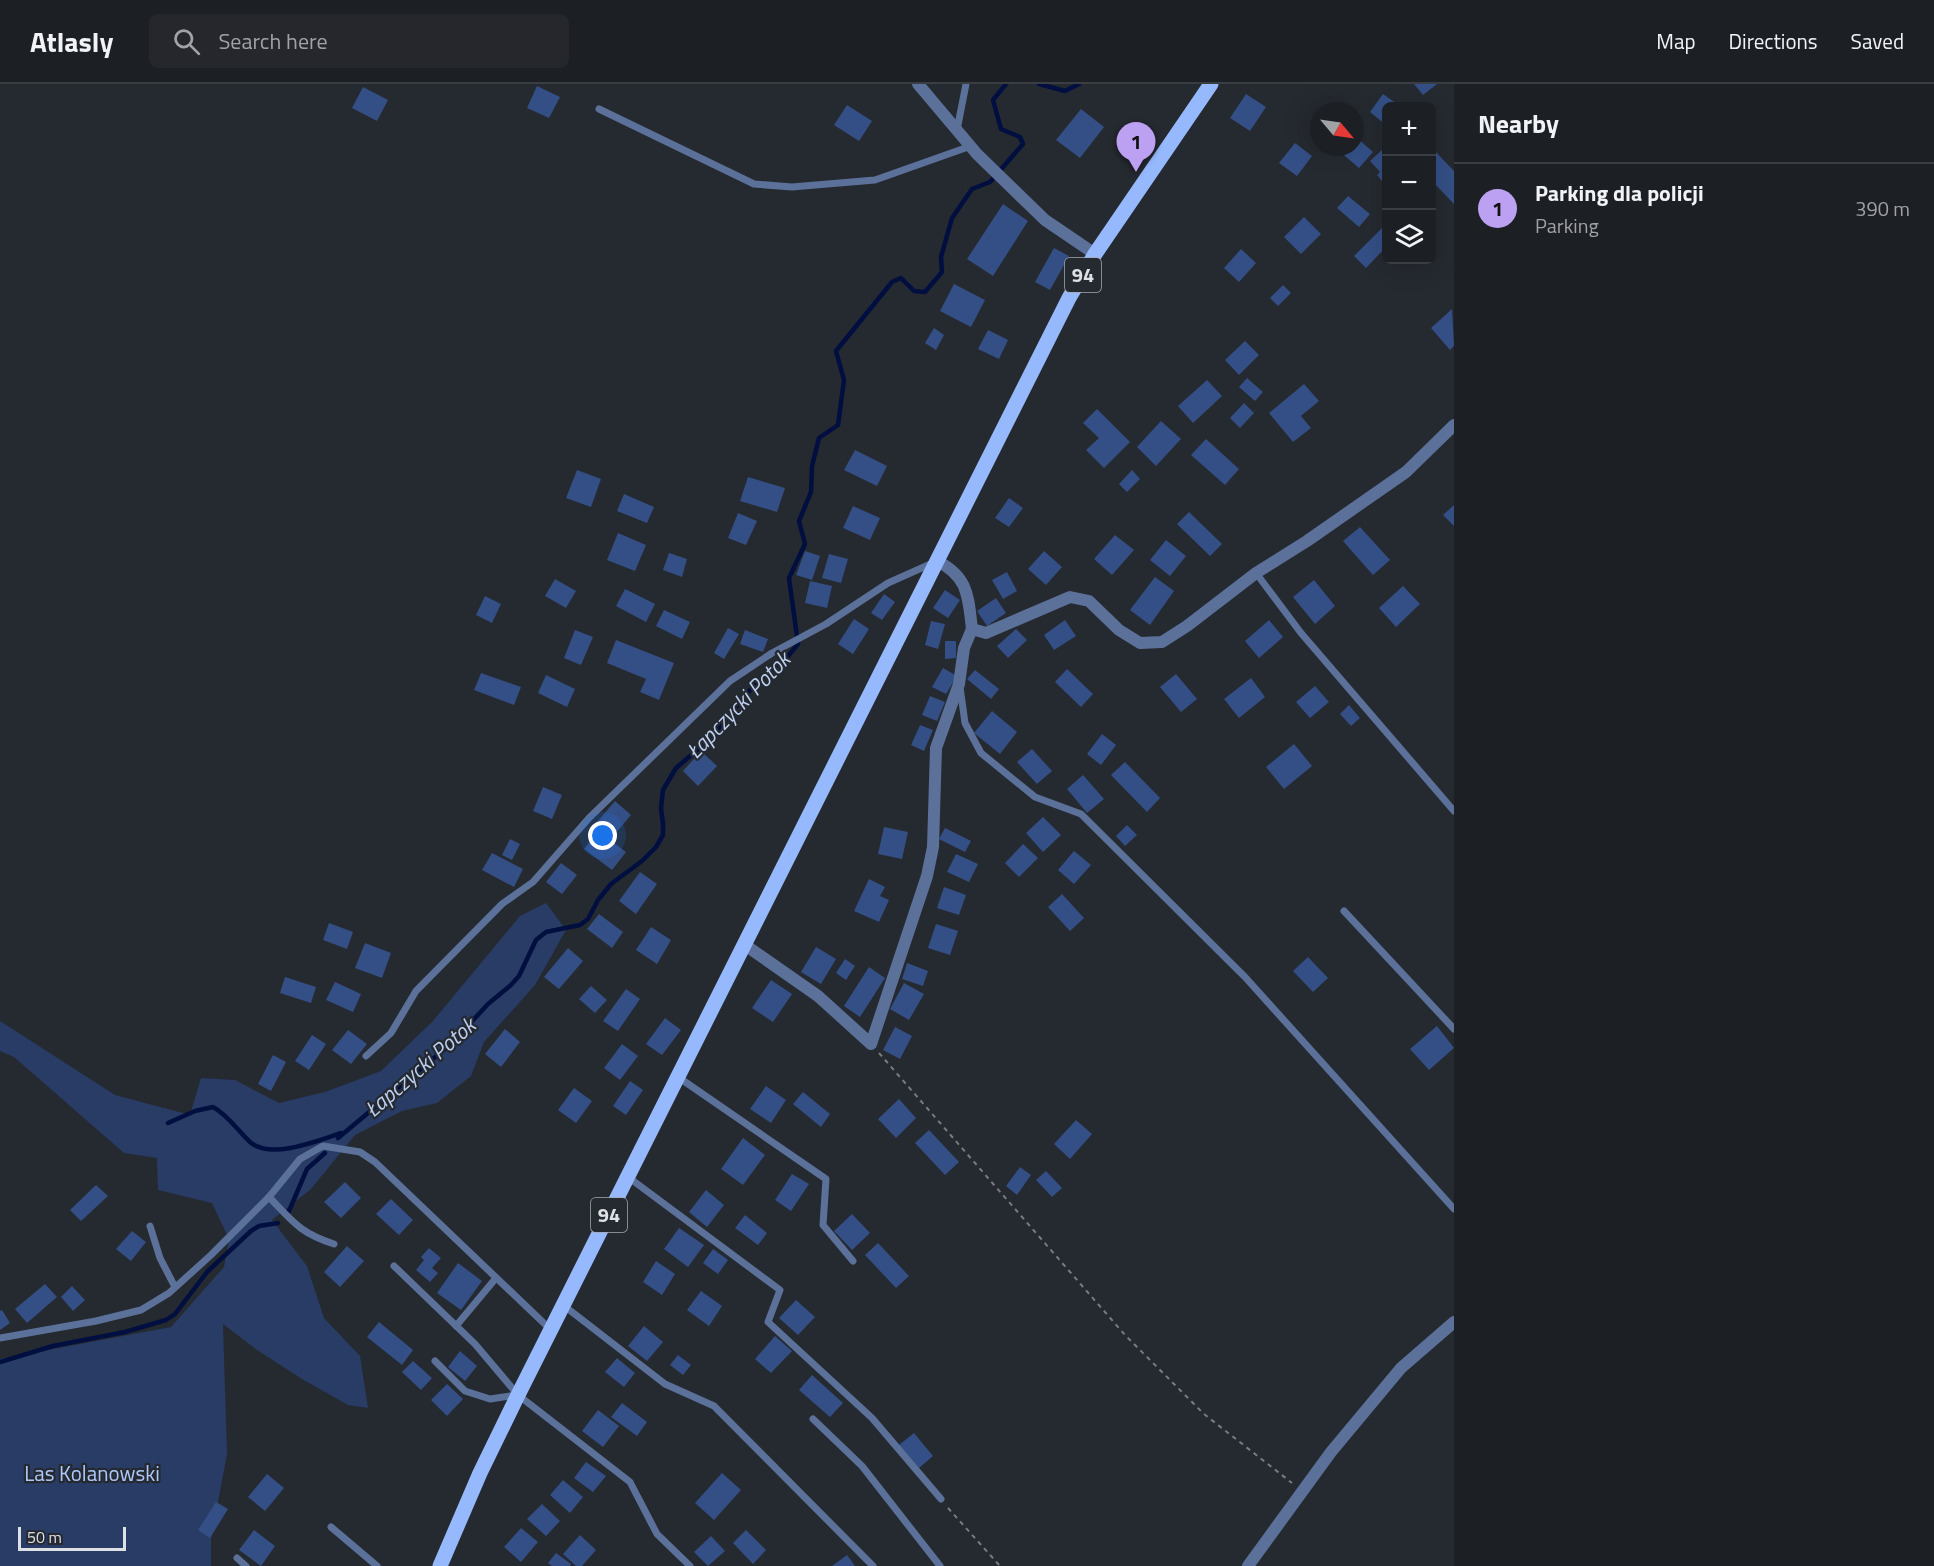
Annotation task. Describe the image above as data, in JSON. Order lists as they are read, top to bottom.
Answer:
{
  "streets": {
    "main road": ["94"]
  },
  "water": ["Łapczycki Potok"],
  "parks": ["Las Kolanowski"],
  "scale_bar": "50 m",
  "north": "bottom right",
  "page": {
    "header": "Atlasly",
    "search": "Search here",
    "nav": ["Map", "Directions", "Saved"],
    "heading": "Nearby",
    "map_buttons": ["+", "−"],
    "pins": "1",
    "list": [
      {
        "mark": "1",
        "name": "Parking dla policji",
        "note": "Parking",
        "value": "390 m"
      }
    ],
    "scale": "50 m"
  }
}
